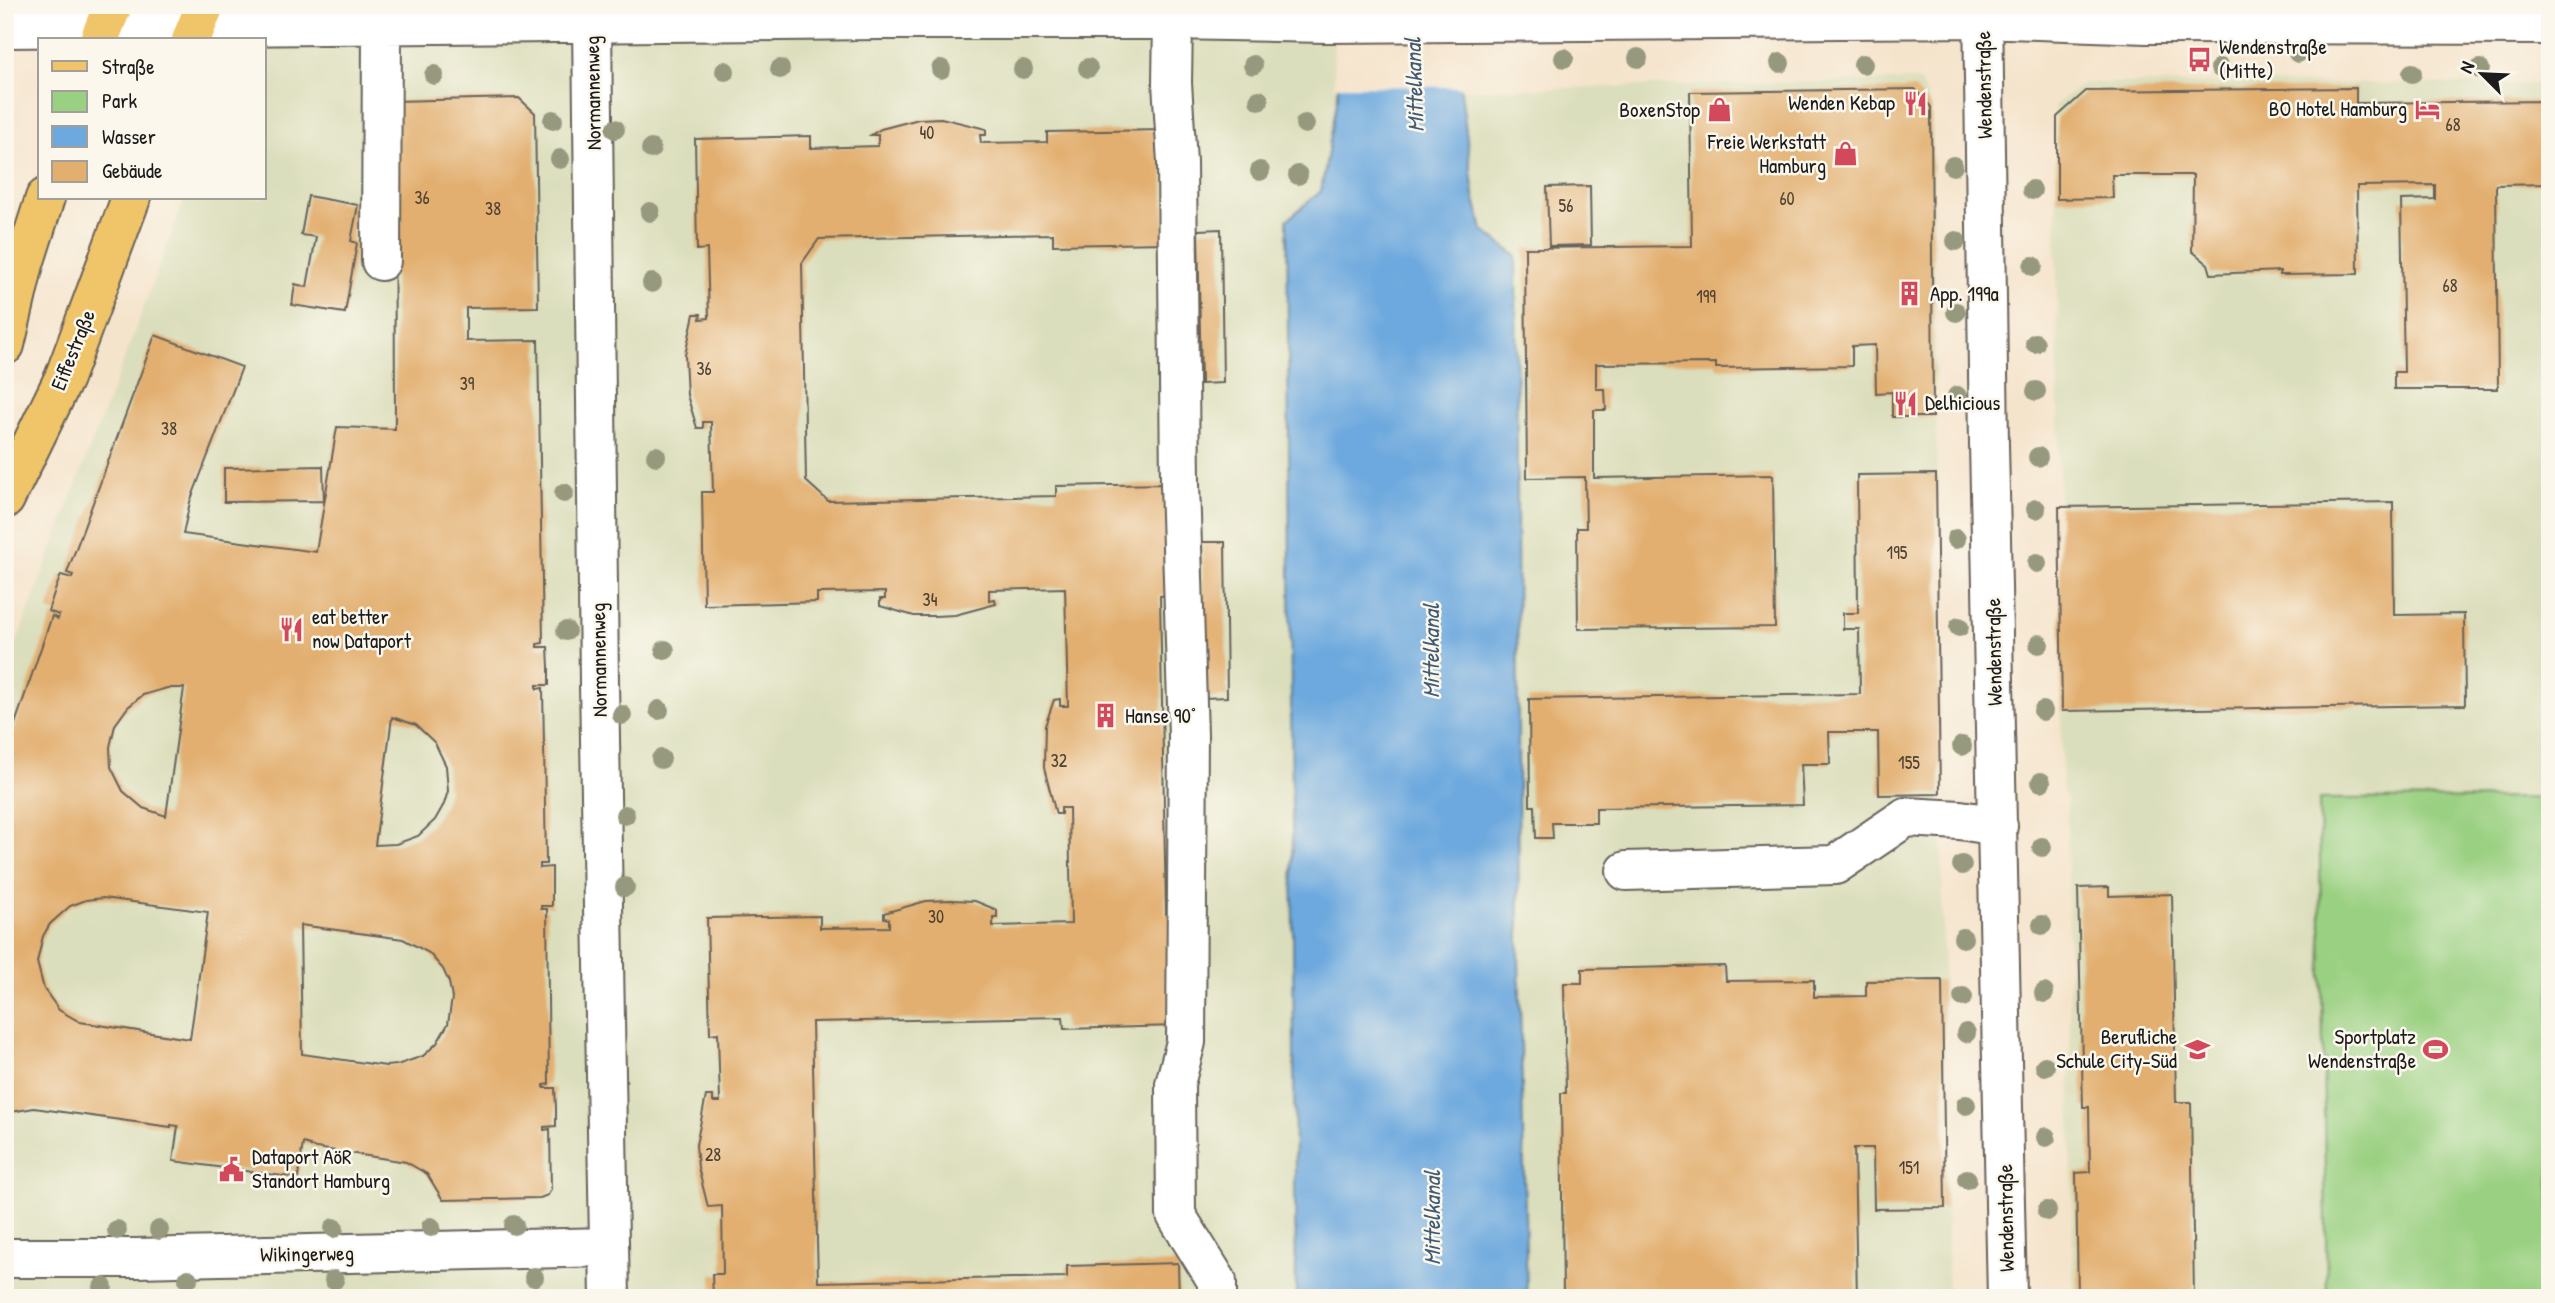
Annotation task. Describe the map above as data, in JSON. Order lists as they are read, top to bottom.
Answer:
{
  "streets": {
    "main road": ["Eiffestraße"],
    "street": ["Wendenstraße", "Normannenweg", "Wikingerweg"]
  },
  "crossings": [
    ["Normannenweg", "Wikingerweg"]
  ],
  "water": ["Mittelkanal"],
  "places": {
    "bus stop": ["Wendenstraße (Mitte)"],
    "restaurant": ["Wenden Kebap", "Delhicious", "eat better now Dataport"],
    "hotel": ["BO Hotel Hamburg"],
    "shop": ["BoxenStop", "Freie Werkstatt Hamburg"],
    "building": ["App. 199a", "Hanse 90°"],
    "school or university": ["Berufliche Schule City-Süd"],
    "sports": ["Sportplatz Wendenstraße"],
    "public building": ["Dataport AöR Standort Hamburg"]
  },
  "house_numbers": [
    "68",
    "40",
    "36",
    "60",
    "56",
    "38",
    "68",
    "199",
    "36",
    "39",
    "38",
    "195",
    "34",
    "32",
    "155",
    "30",
    "28",
    "151"
  ],
  "legend": [
    "Straße",
    "Park",
    "Wasser",
    "Gebäude"
  ],
  "north": "top left"
}
